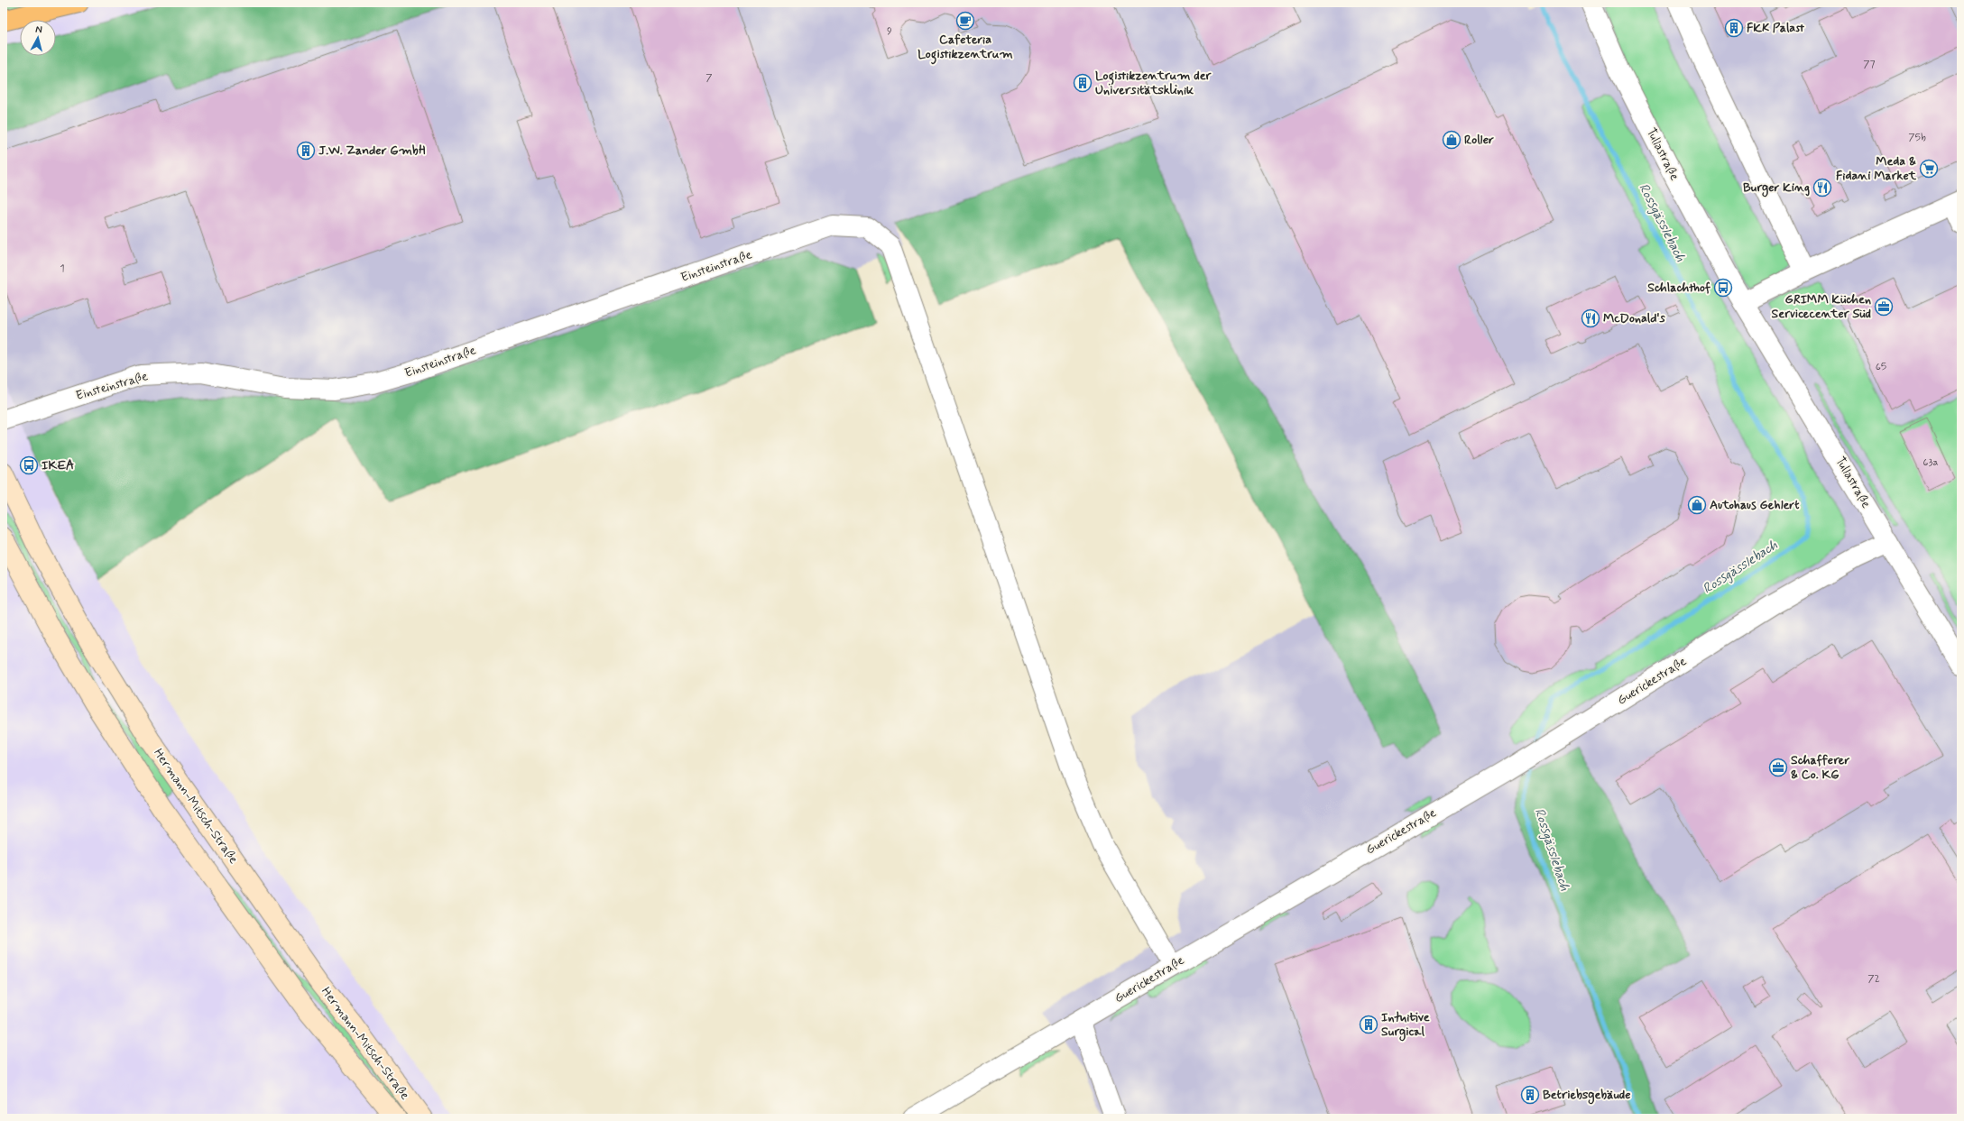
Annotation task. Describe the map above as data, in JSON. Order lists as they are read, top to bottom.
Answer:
{
  "streets": {
    "main road": ["Hermann-Mitsch-Straße"],
    "street": ["Tullastraße", "Einsteinstraße", "Guerickestraße"]
  },
  "crossings": [
    ["Tullastraße", "Guerickestraße"],
    ["Einsteinstraße", "Guerickestraße"]
  ],
  "water": ["Rossgässlebach"],
  "places": {
    "cafe": ["Cafeteria Logistikzentrum"],
    "building": [
      "FKK Palast",
      "Logistikzentrum der Universitätsklinik",
      "J.W. Zander GmbH",
      "Intuitive Surgical",
      "Betriebsgebäude"
    ],
    "shop": ["Roller", "Autohaus Gehlert"],
    "supermarket": ["Meda & Fidani Market"],
    "restaurant": ["Burger King", "McDonald's"],
    "bus stop": ["Schlachthof", "IKEA"],
    "office": ["GRIMM Küchen Servicecenter Süd", "Schafferer & Co. KG"]
  },
  "house_numbers": [
    "9",
    "77",
    "7",
    "75b",
    "1",
    "65",
    "63a",
    "72"
  ],
  "north": "top"
}
